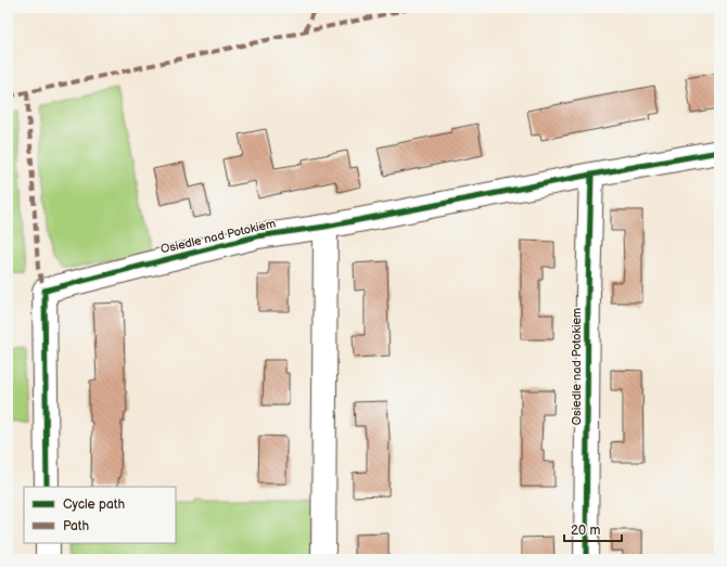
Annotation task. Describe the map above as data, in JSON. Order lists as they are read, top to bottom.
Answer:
{
  "streets": {
    "street": ["Osiedle nad Potokiem"]
  },
  "legend": ["Cycle path", "Path"],
  "scale_bar": "20 m"
}
